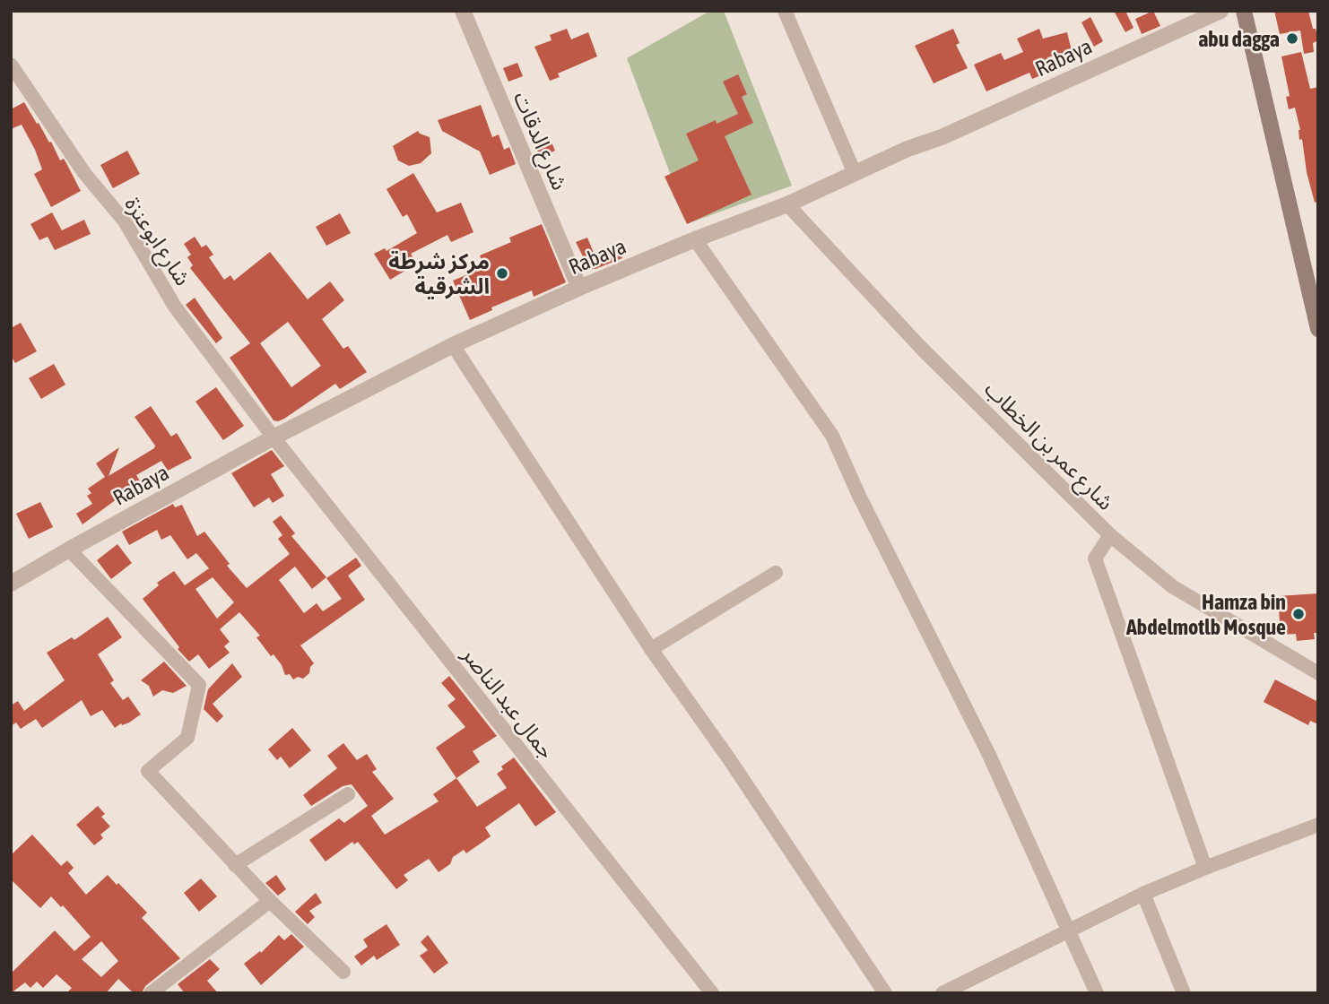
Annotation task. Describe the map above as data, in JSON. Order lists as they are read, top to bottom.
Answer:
{
  "streets": {
    "street": [
      "Rabaya",
      "شارع الدقات",
      "شارع ابوعنزة",
      "شارع عمر بن الخطاب",
      "جمال عبد الناصر"
    ]
  },
  "crossings": [
    ["Rabaya", "شارع الدقات"],
    ["Rabaya", "شارع ابوعنزة"],
    ["Rabaya", "شارع عمر بن الخطاب"],
    ["Rabaya", "جمال عبد الناصر"],
    ["شارع ابوعنزة", "جمال عبد الناصر"]
  ],
  "places": ["abu dagga", "مركز شرطة الشرقية", "Hamza bin Abdelmotlb Mosque"]
}
